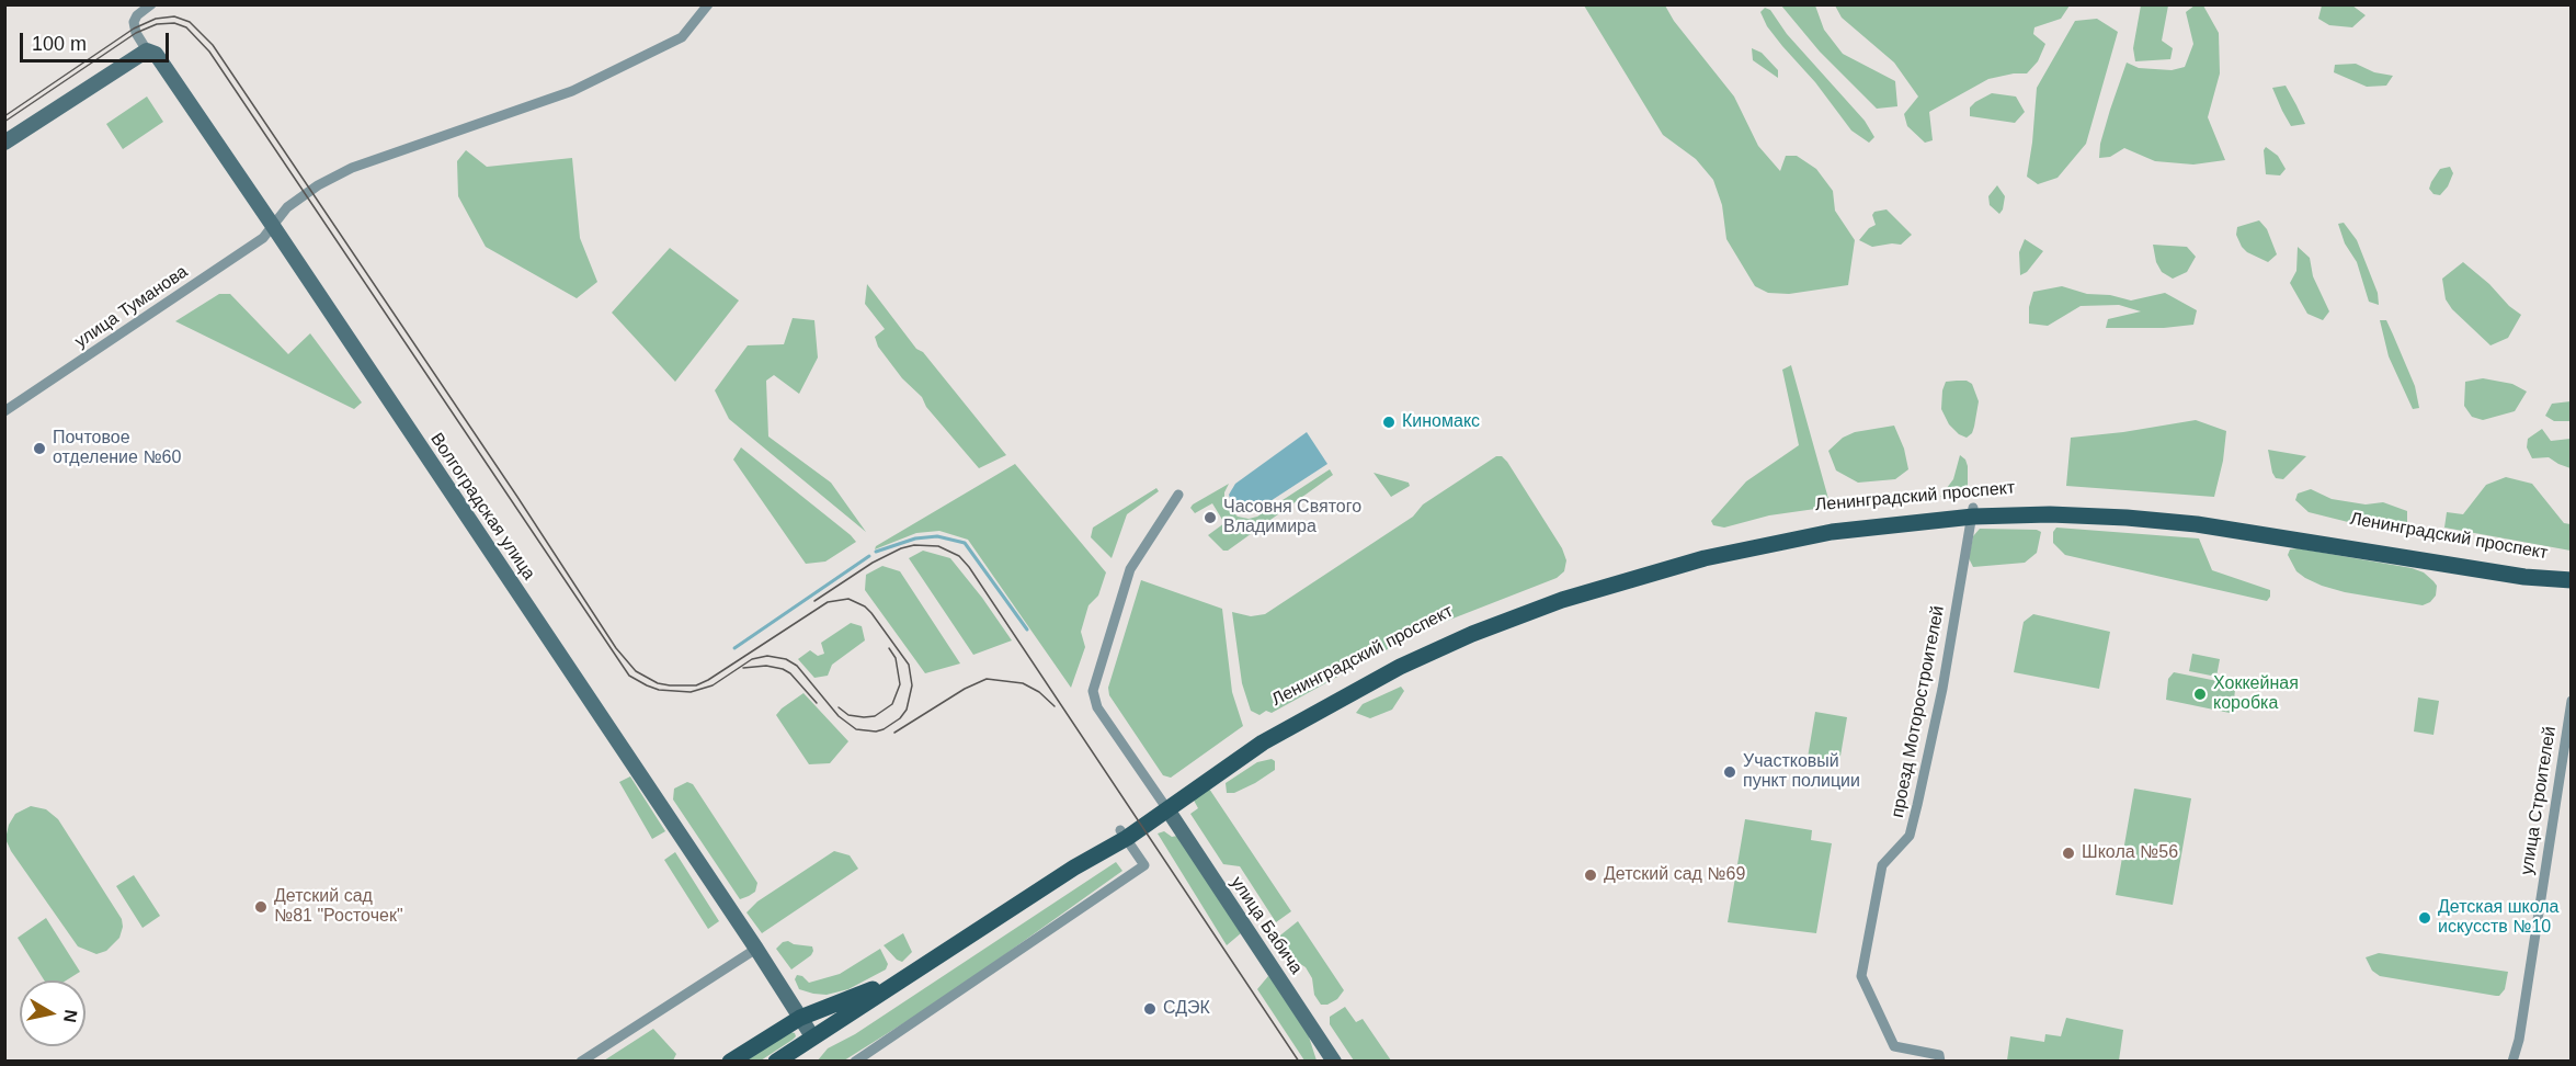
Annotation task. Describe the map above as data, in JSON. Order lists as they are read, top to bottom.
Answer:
{
  "streets": {
    "main road": ["Ленинградский проспект"],
    "street": [
      "улица Туманова",
      "Волгоградская улица",
      "проезд Моторостроителей",
      "улица Строителей",
      "улица Бабича"
    ]
  },
  "crossings": [
    ["улица Туманова", "Волгоградская улица"],
    ["Ленинградский проспект", "Волгоградская улица"],
    ["Ленинградский проспект", "проезд Моторостроителей"],
    ["Ленинградский проспект", "улица Бабича"]
  ],
  "places": [
    "Киномакс",
    "Почтовое отделение №60",
    "Часовня Святого Владимира",
    "Хоккейная коробка",
    "Участковый пункт полиции",
    "Школа №56",
    "Детский сад №69",
    "Детский сад №81 \"Росточек\"",
    "Детская школа искусств №10",
    "СДЭК"
  ],
  "scale_bar": "100 m",
  "north": "right"
}
